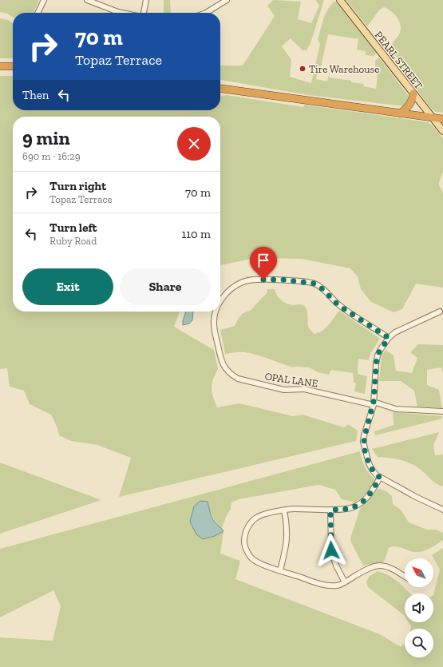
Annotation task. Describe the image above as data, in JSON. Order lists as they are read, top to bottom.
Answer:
{
  "streets": {
    "main road": ["PEARL STREET"],
    "street": ["OPAL LANE"]
  },
  "places": ["Tire Warehouse"],
  "north": "top left",
  "page": {
    "turn": ["70 m", "Topaz Terrace"],
    "then": "Then",
    "heading": ["9 min", "690 m · 16:29"],
    "list": [
      {
        "name": "Turn right",
        "note": "Topaz Terrace",
        "value": "70 m"
      },
      {
        "name": "Turn left",
        "note": "Ruby Road",
        "value": "110 m"
      }
    ],
    "buttons": ["Exit", "Share"]
  }
}
